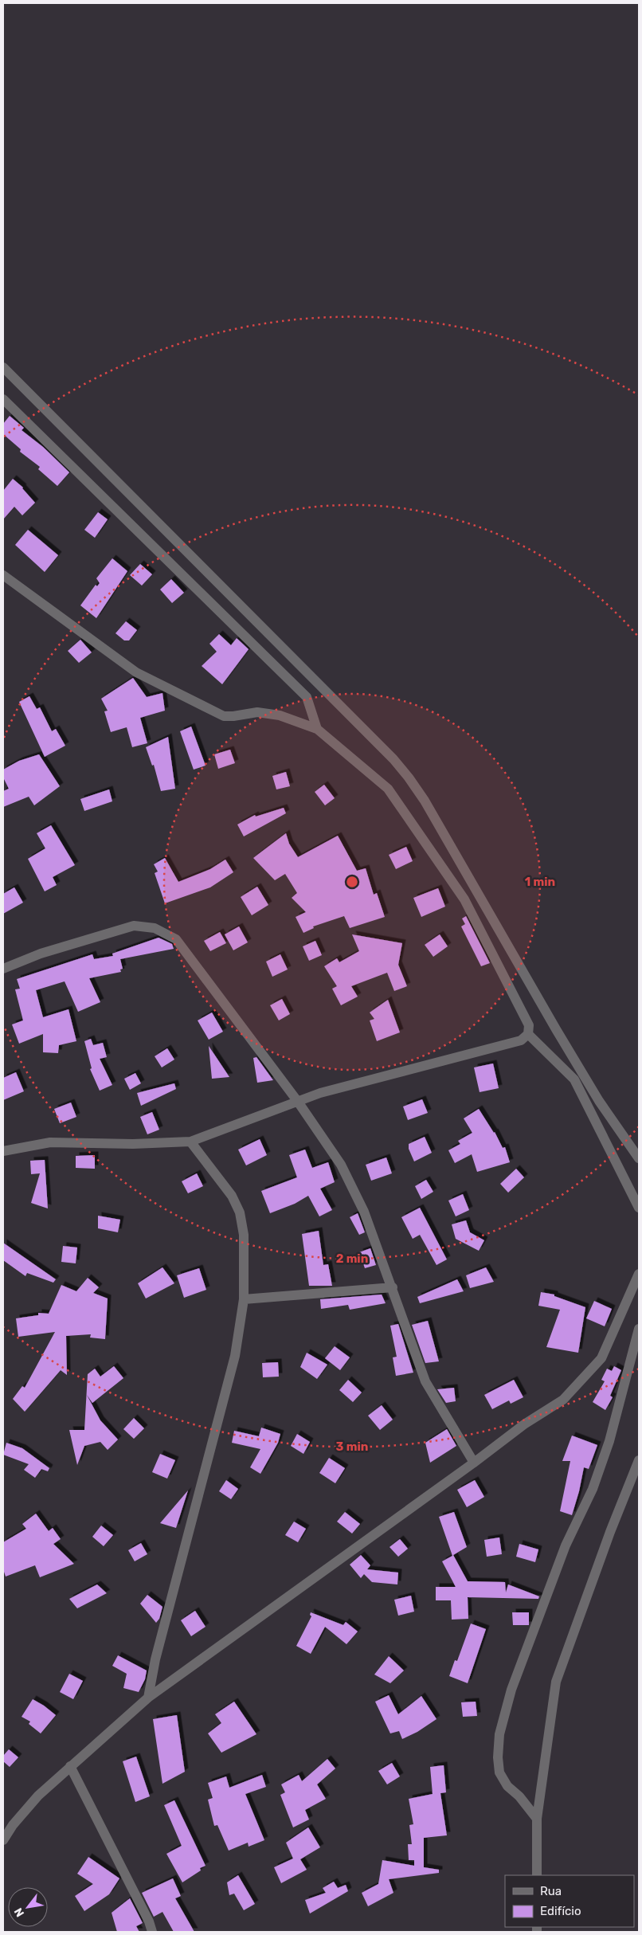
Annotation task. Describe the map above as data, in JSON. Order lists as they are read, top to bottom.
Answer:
{
  "legend": ["Rua", "Edifício"],
  "north": "bottom left",
  "rings": ["1 min", "2 min", "3 min"]
}
